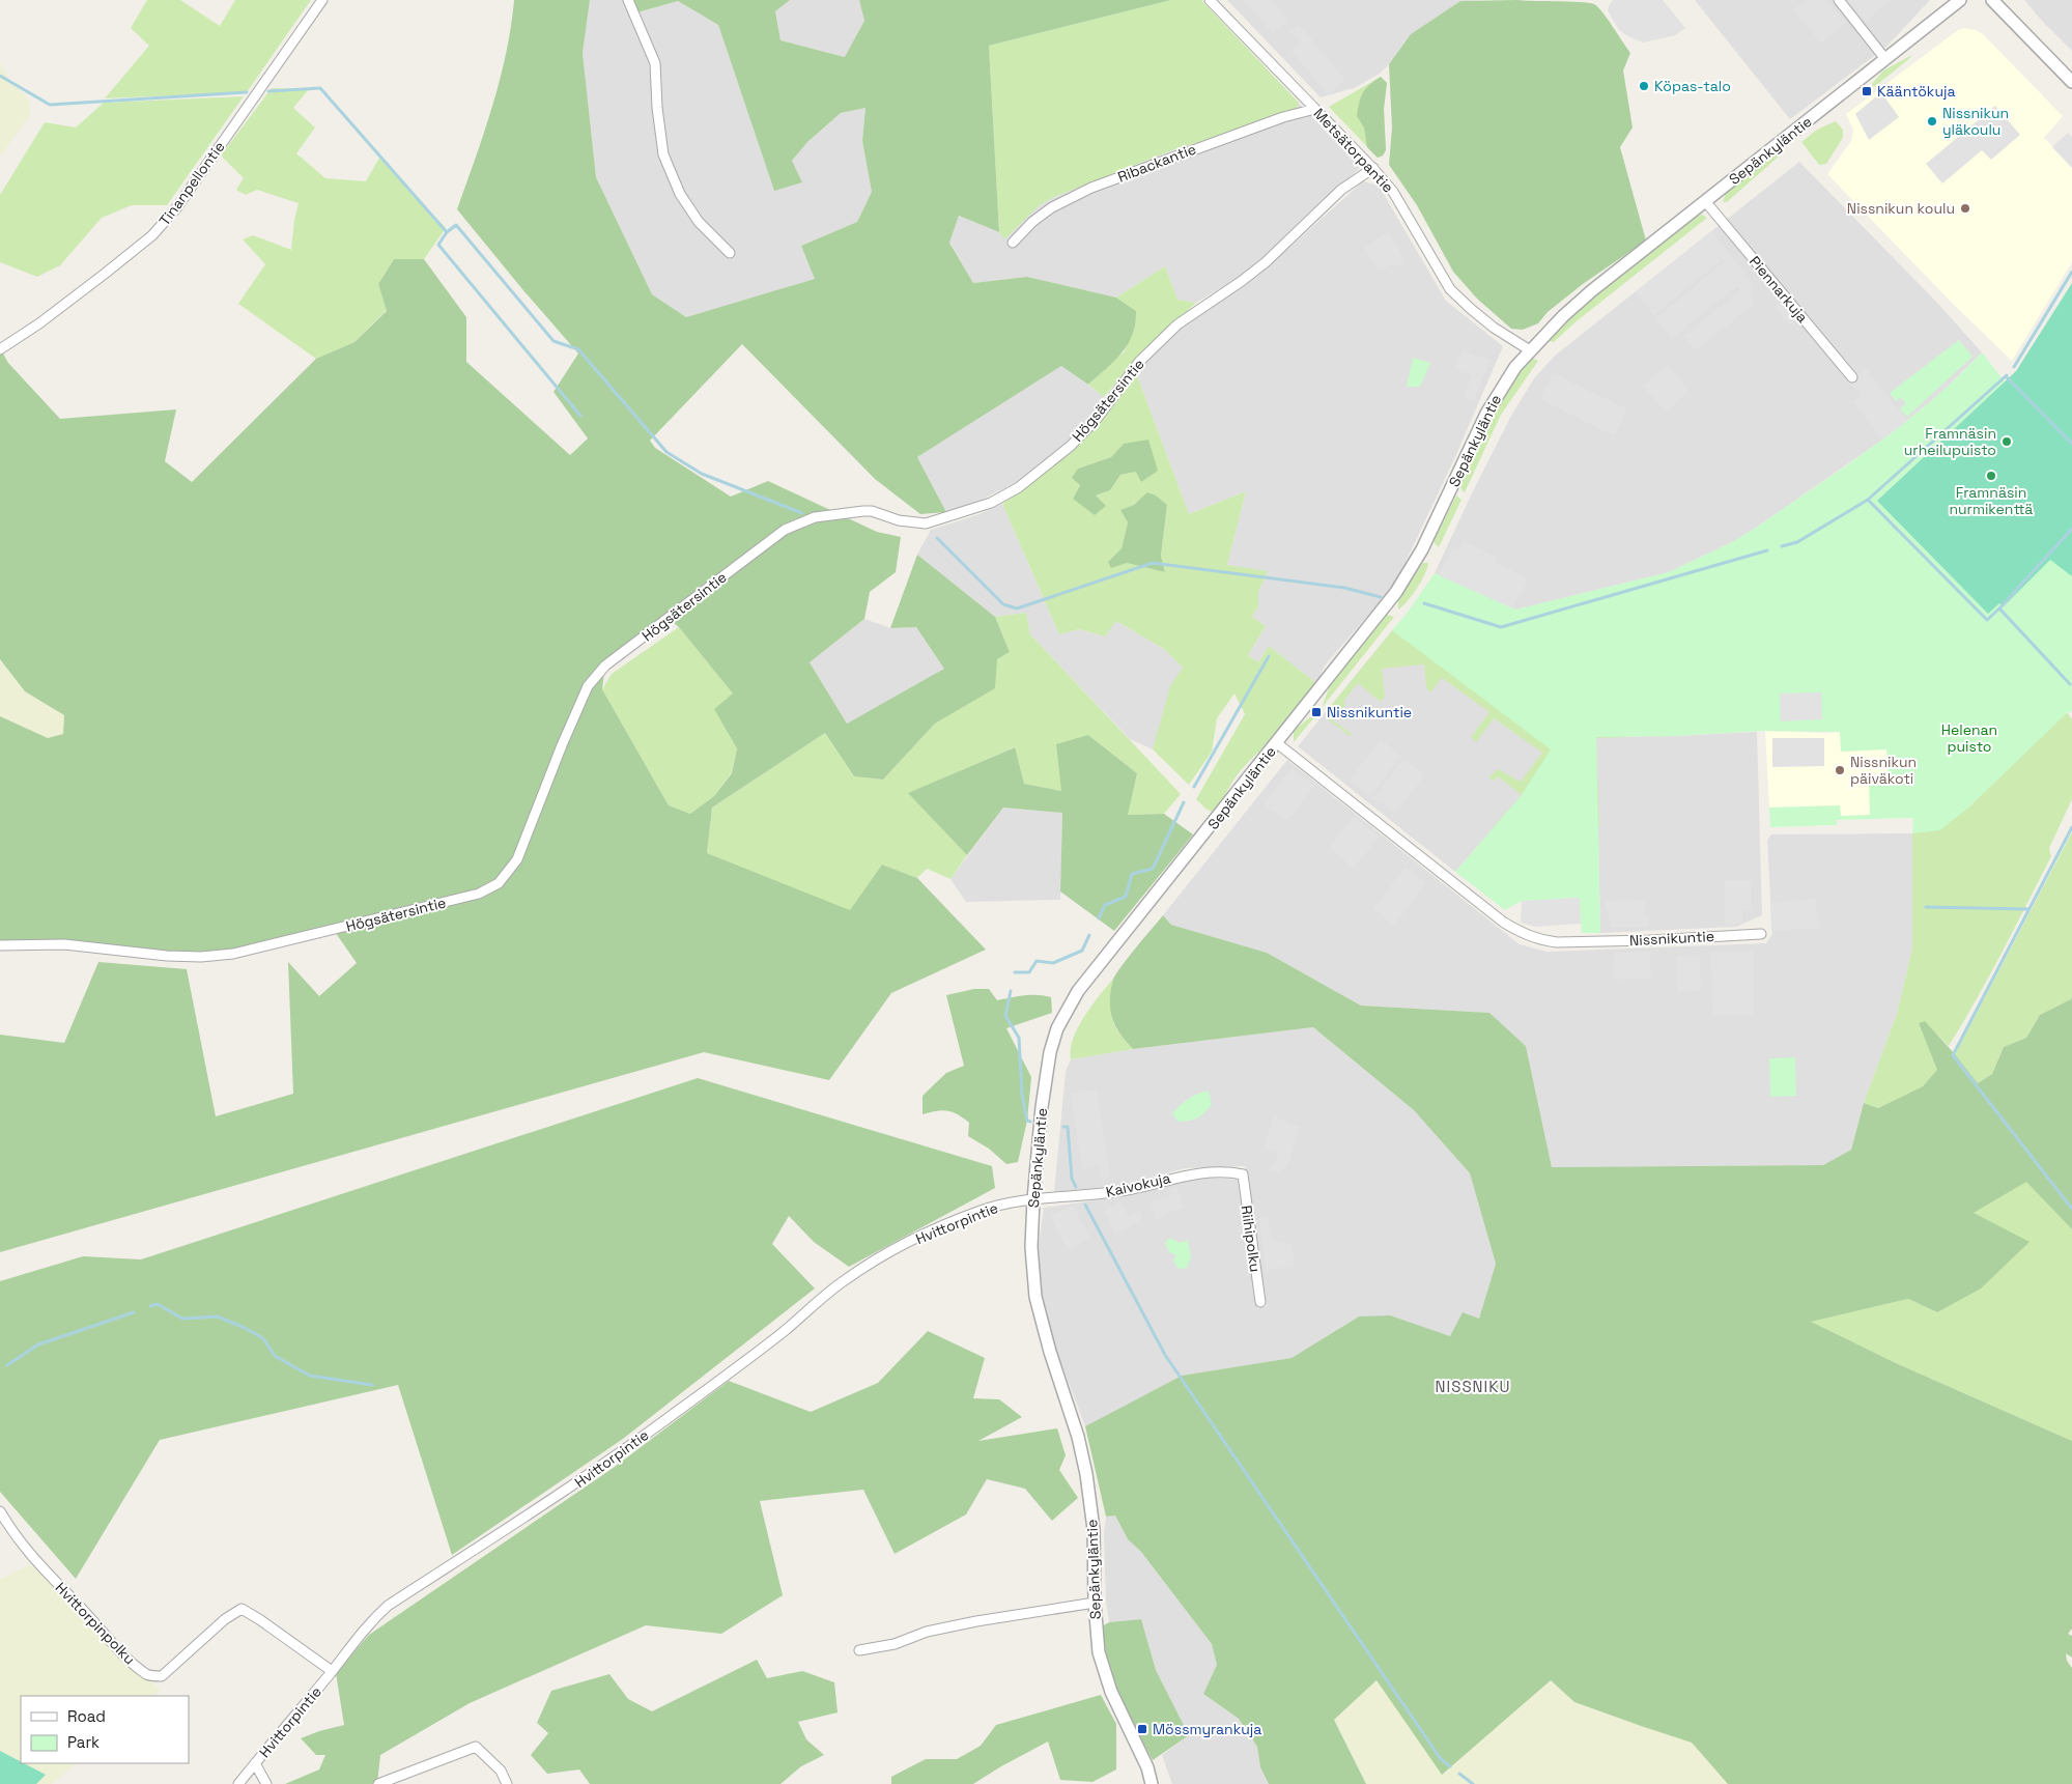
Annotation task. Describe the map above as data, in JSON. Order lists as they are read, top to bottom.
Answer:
{
  "streets": {
    "street": [
      "Metsätorpantie",
      "Sepänkyläntie",
      "Ribackantie",
      "Tinanpellontie",
      "Piennarkuja",
      "Högsätersintie",
      "Nissnikuntie",
      "Kaivokuja",
      "Hvittorpintie",
      "Riihipolku",
      "Hvittorpinpolku"
    ]
  },
  "crossings": [
    ["Metsätorpantie", "Sepänkyläntie"],
    ["Metsätorpantie", "Ribackantie"],
    ["Metsätorpantie", "Högsätersintie"],
    ["Sepänkyläntie", "Piennarkuja"],
    ["Sepänkyläntie", "Nissnikuntie"],
    ["Sepänkyläntie", "Kaivokuja"],
    ["Sepänkyläntie", "Hvittorpintie"],
    ["Kaivokuja", "Hvittorpintie"],
    ["Kaivokuja", "Riihipolku"],
    ["Hvittorpintie", "Hvittorpinpolku"]
  ],
  "districts": ["NISSNIKU"],
  "parks": ["Helenan puisto"],
  "places": {
    "other": [
      "Köpas-talo",
      "Nissnikun yläkoulu",
      "Nissnikun koulu",
      "Framnäsin urheilupuisto",
      "Framnäsin nurmikenttä",
      "Nissnikun päiväkoti"
    ],
    "transit": ["Kääntökuja", "Nissnikuntie", "Mössmyrankuja"]
  },
  "legend": ["Road", "Park"]
}
